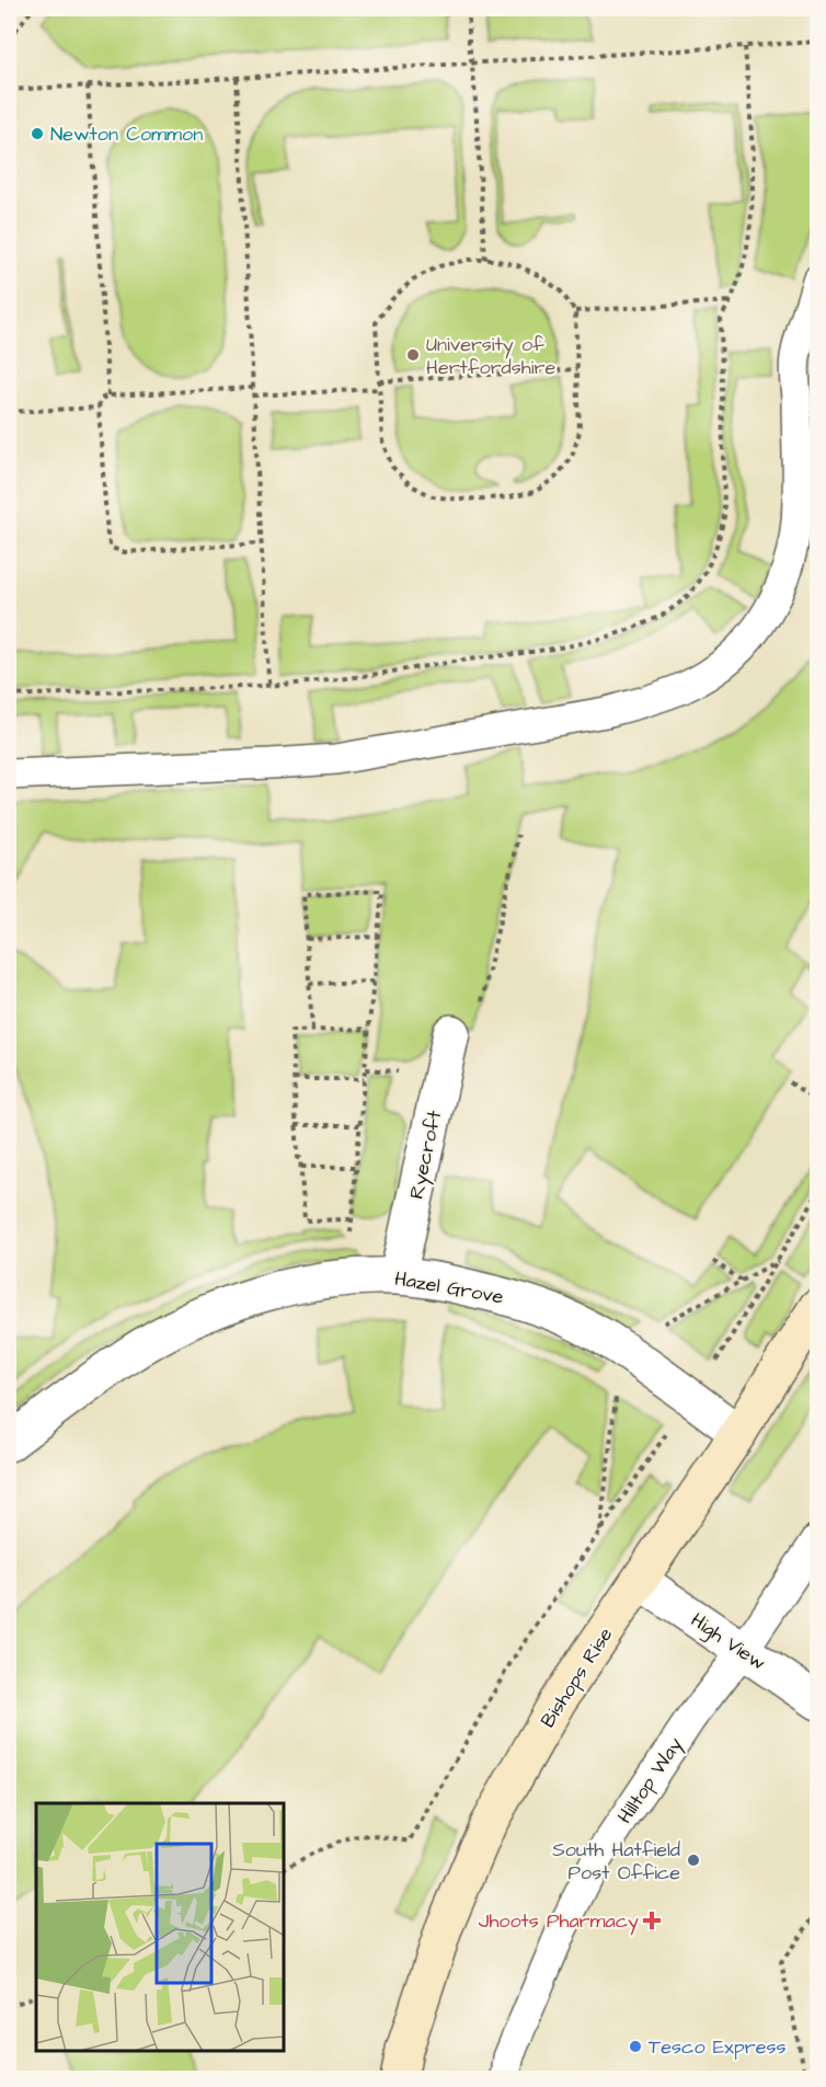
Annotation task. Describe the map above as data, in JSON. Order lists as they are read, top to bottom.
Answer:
{
  "streets": {
    "street": [
      "Ryecroft",
      "Hazel Grove",
      "High View",
      "Bishops Rise"
    ],
    "lane": ["Hilltop Way"]
  },
  "crossings": [
    ["Ryecroft", "Hazel Grove"],
    ["Hazel Grove", "Bishops Rise"],
    ["High View", "Bishops Rise"],
    ["High View", "Hilltop Way"]
  ],
  "places": {
    "other": [
      "Newton Common",
      "University of Hertfordshire",
      "South Hatfield Post Office",
      "Tesco Express"
    ],
    "health": ["Jhoots Pharmacy"]
  }
}
